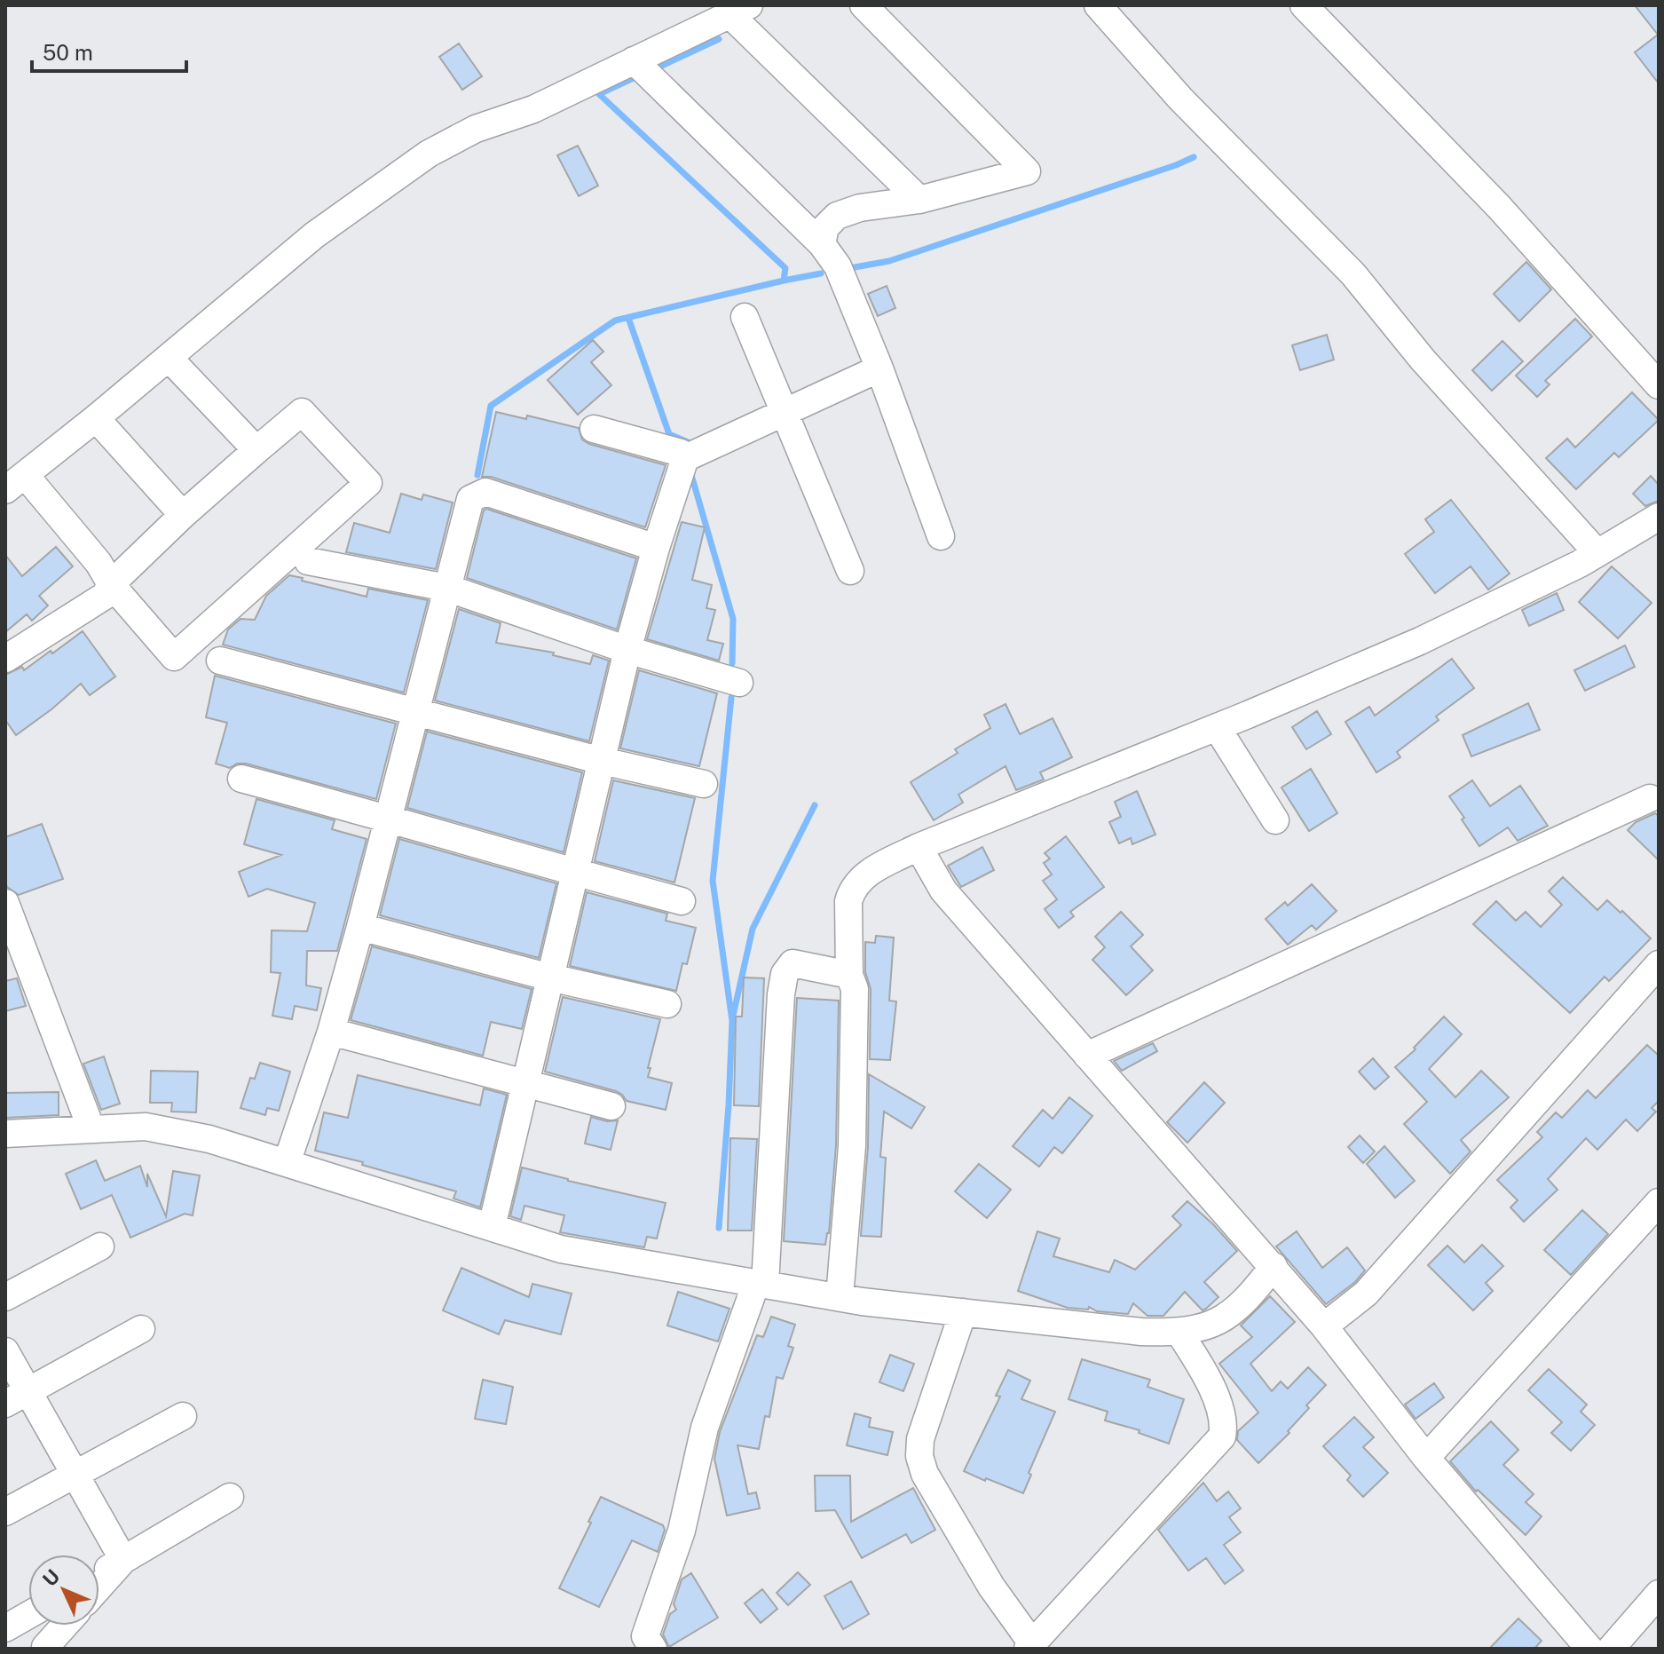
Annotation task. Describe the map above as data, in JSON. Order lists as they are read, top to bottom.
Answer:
{
  "scale_bar": "50 m",
  "north": "top left"
}
